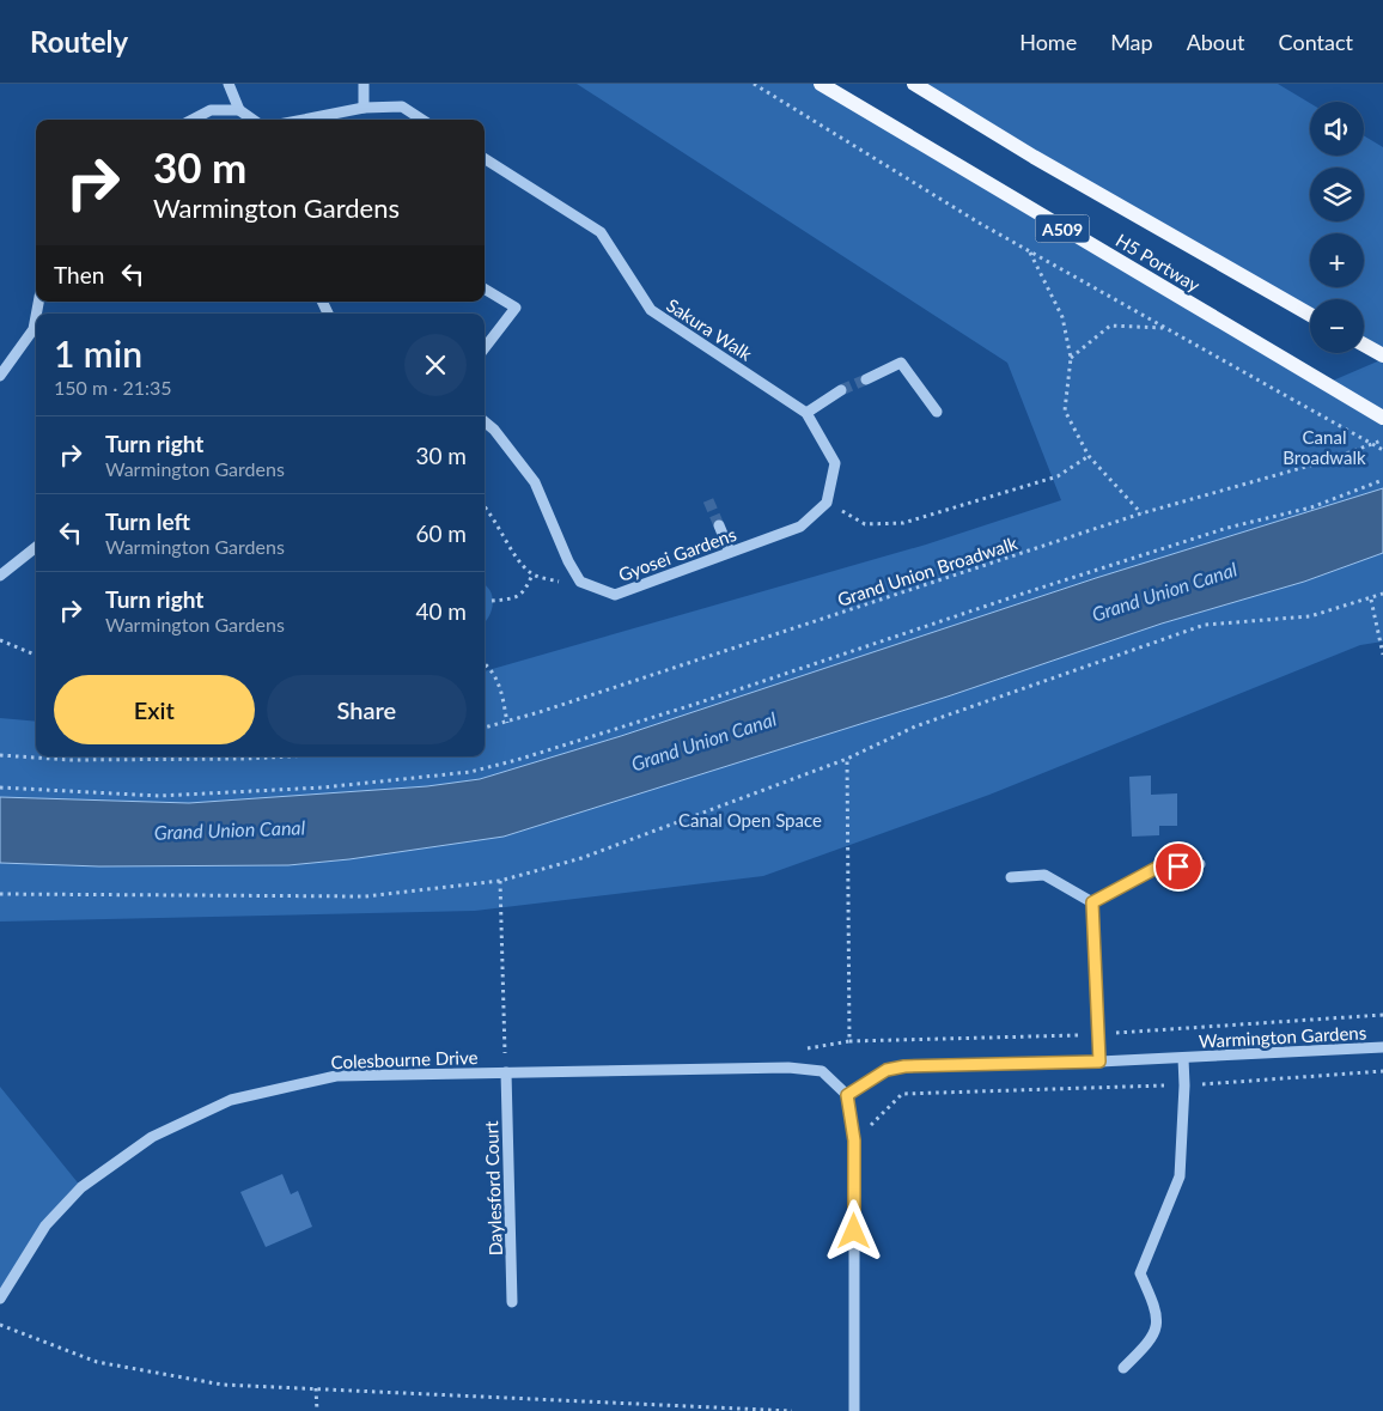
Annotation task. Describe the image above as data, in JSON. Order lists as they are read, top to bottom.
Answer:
{
  "streets": {
    "main road": ["A509", "H5 Portway"],
    "street": [
      "Sakura Walk",
      "Gyosei Gardens",
      "Warmington Gardens",
      "Colesbourne Drive",
      "Daylesford Court"
    ],
    "path": ["Grand Union Broadwalk"]
  },
  "crossings": [
    ["Sakura Walk", "Gyosei Gardens"],
    ["Warmington Gardens", "Colesbourne Drive"],
    ["Colesbourne Drive", "Daylesford Court"]
  ],
  "water": ["Grand Union Canal"],
  "parks": ["Canal Broadwalk", "Canal Open Space"],
  "page": {
    "header": "Routely",
    "nav": [
      "Home",
      "Map",
      "About",
      "Contact"
    ],
    "map_buttons": ["+", "−"],
    "turn": ["30 m", "Warmington Gardens"],
    "then": "Then",
    "heading": ["1 min", "150 m · 21:35"],
    "list": [
      {
        "name": "Turn right",
        "note": "Warmington Gardens",
        "value": "30 m"
      },
      {
        "name": "Turn left",
        "note": "Warmington Gardens",
        "value": "60 m"
      },
      {
        "name": "Turn right",
        "note": "Warmington Gardens",
        "value": "40 m"
      }
    ],
    "buttons": ["Exit", "Share"]
  }
}
